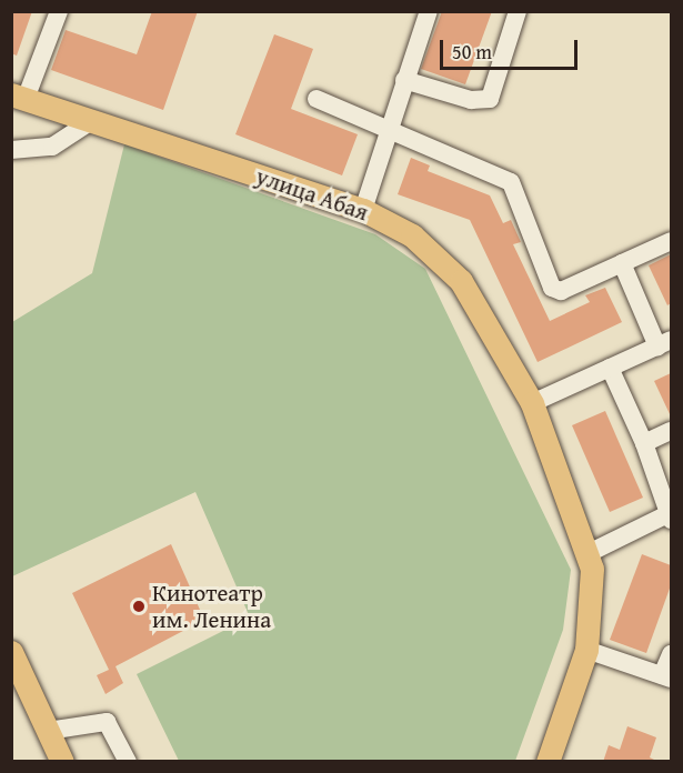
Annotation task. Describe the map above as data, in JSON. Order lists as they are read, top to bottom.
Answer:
{
  "streets": {
    "main road": ["улица Абая"]
  },
  "places": ["Кинотеатр им. Ленина"],
  "scale_bar": "50 m"
}
